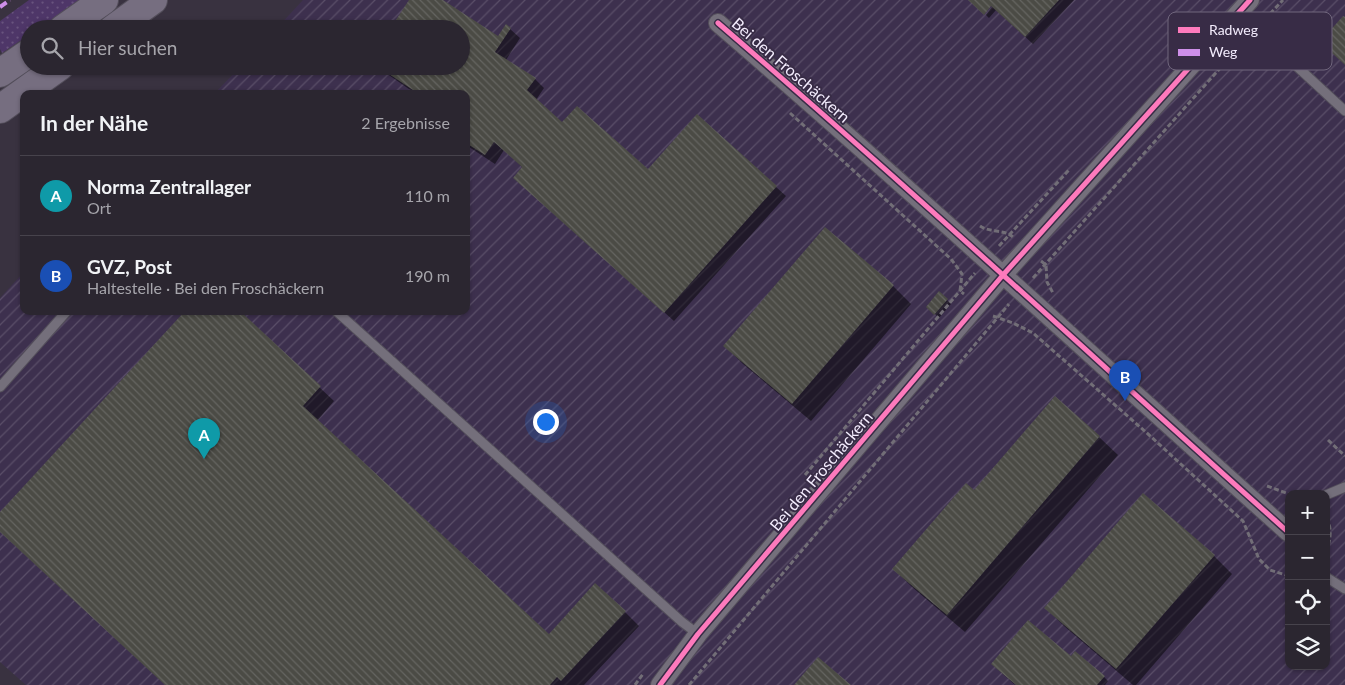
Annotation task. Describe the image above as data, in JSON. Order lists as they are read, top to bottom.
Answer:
{
  "streets": {
    "street": ["Bei den Froschäckern"]
  },
  "legend": ["Radweg", "Weg"],
  "page": {
    "search": "Hier suchen",
    "heading": ["In der Nähe", "2 Ergebnisse"],
    "list": [
      {
        "mark": "A",
        "name": "Norma Zentrallager",
        "note": "Ort",
        "value": "110 m"
      },
      {
        "mark": "B",
        "name": "GVZ, Post",
        "note": "Haltestelle · Bei den Froschäckern",
        "value": "190 m"
      }
    ],
    "pins": ["B", "A"],
    "map_buttons": ["+", "−"]
  }
}
